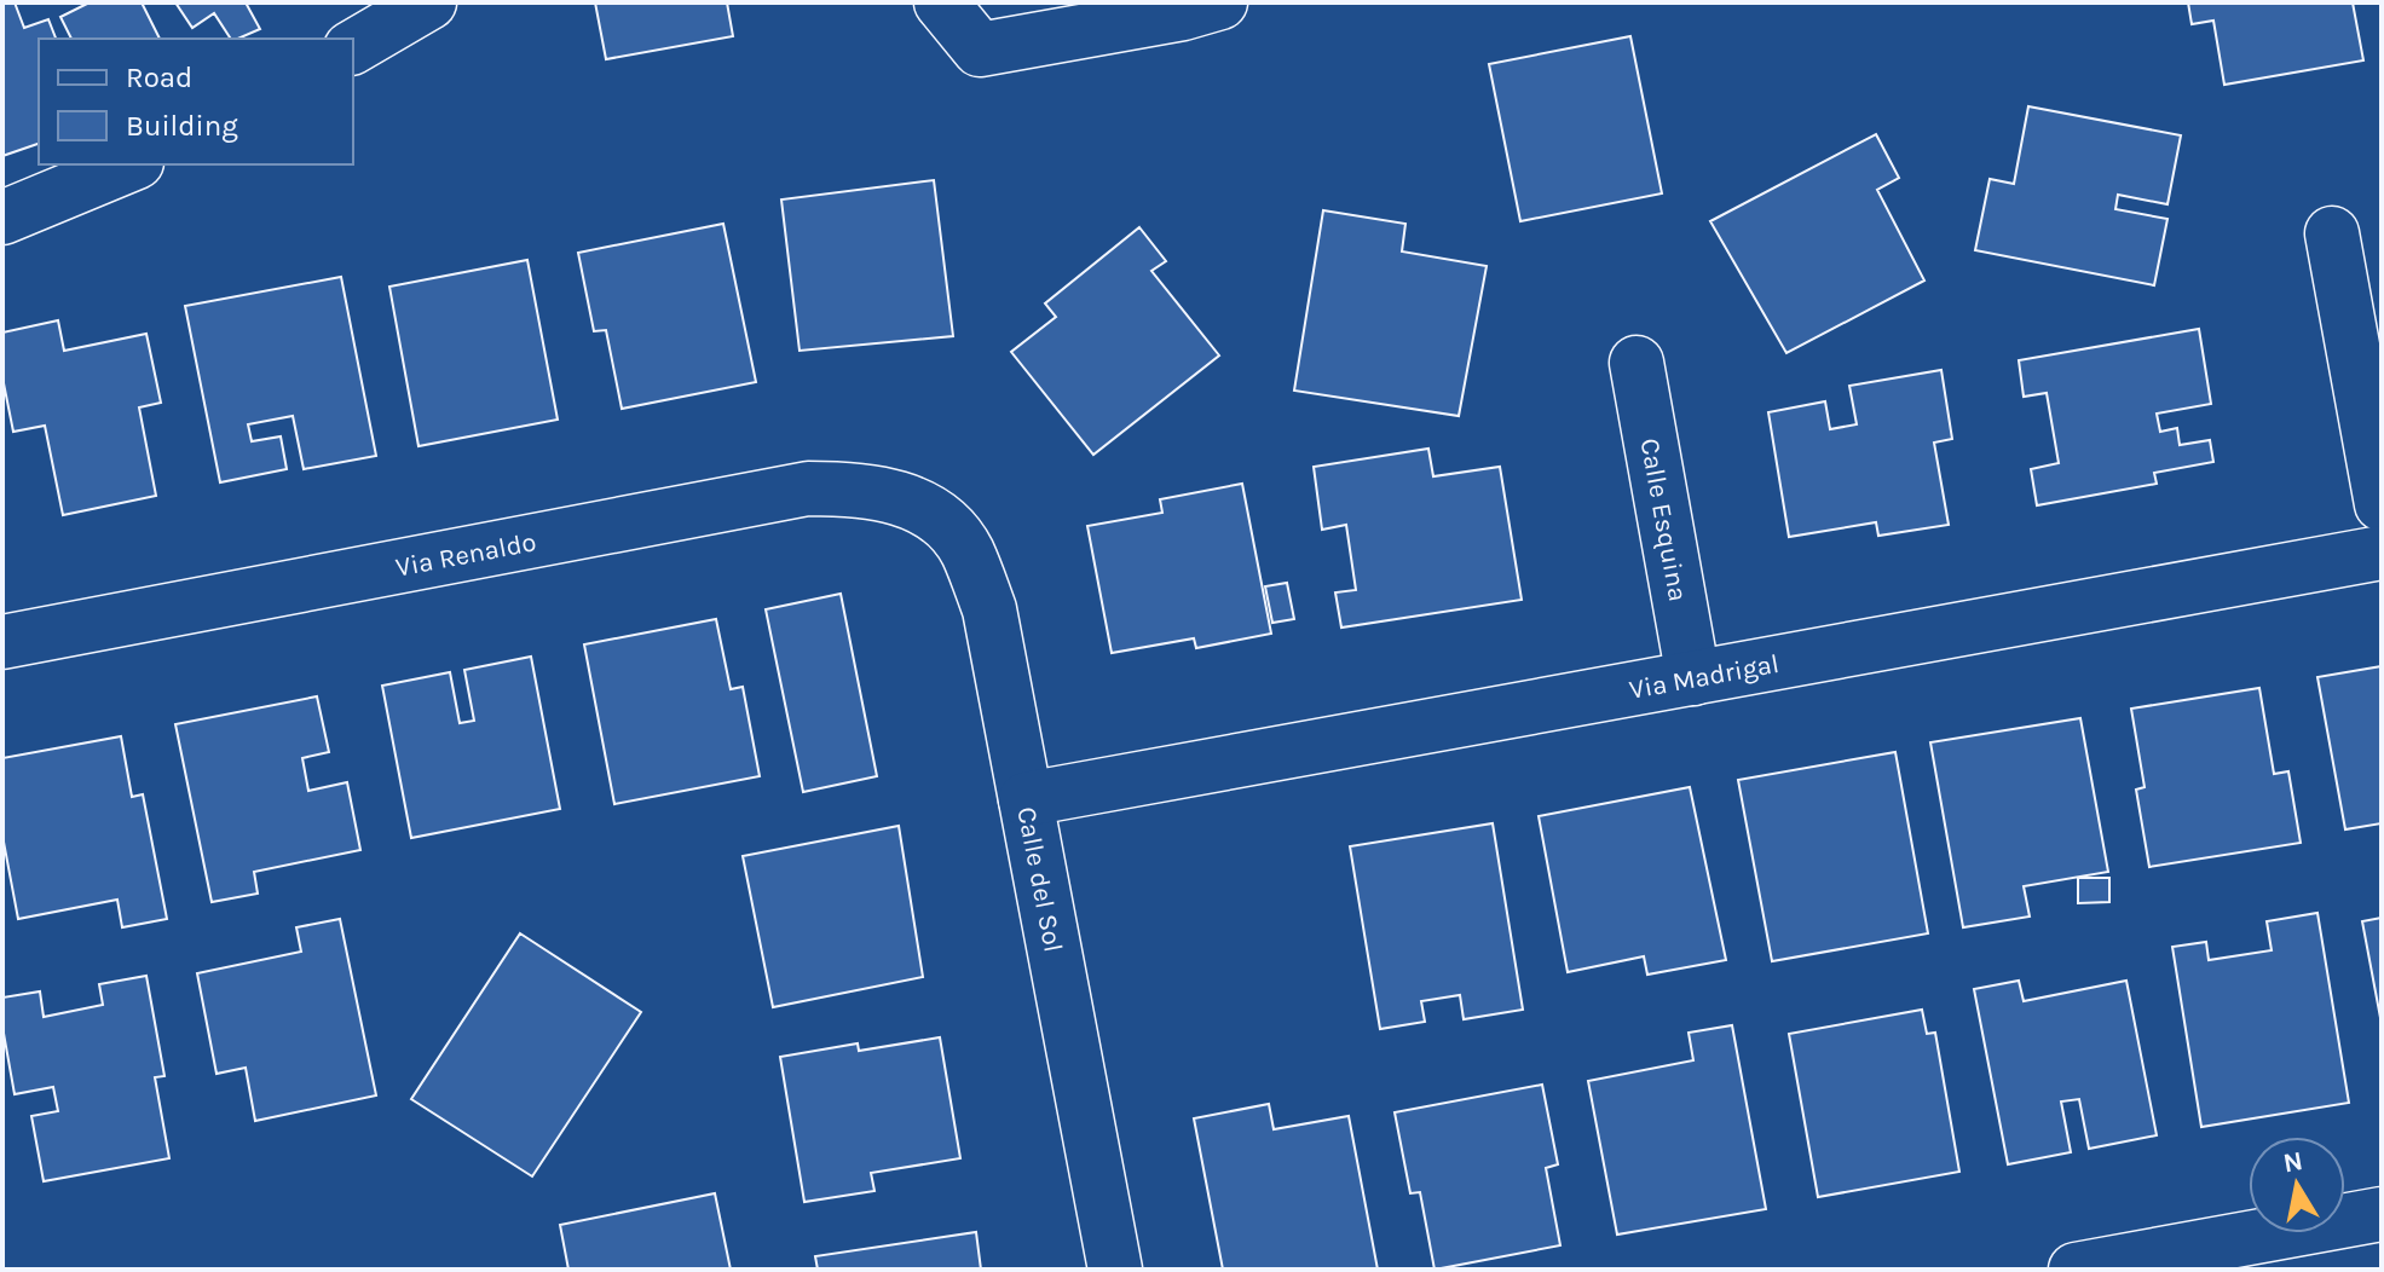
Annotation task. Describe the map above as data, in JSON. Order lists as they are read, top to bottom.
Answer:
{
  "streets": {
    "street": [
      "Calle Esquina",
      "Via Renaldo",
      "Via Madrigal",
      "Calle del Sol"
    ]
  },
  "crossings": [
    ["Calle Esquina", "Via Madrigal"],
    ["Via Renaldo", "Calle del Sol"],
    ["Via Madrigal", "Calle del Sol"]
  ],
  "legend": ["Road", "Building"],
  "north": "top"
}
